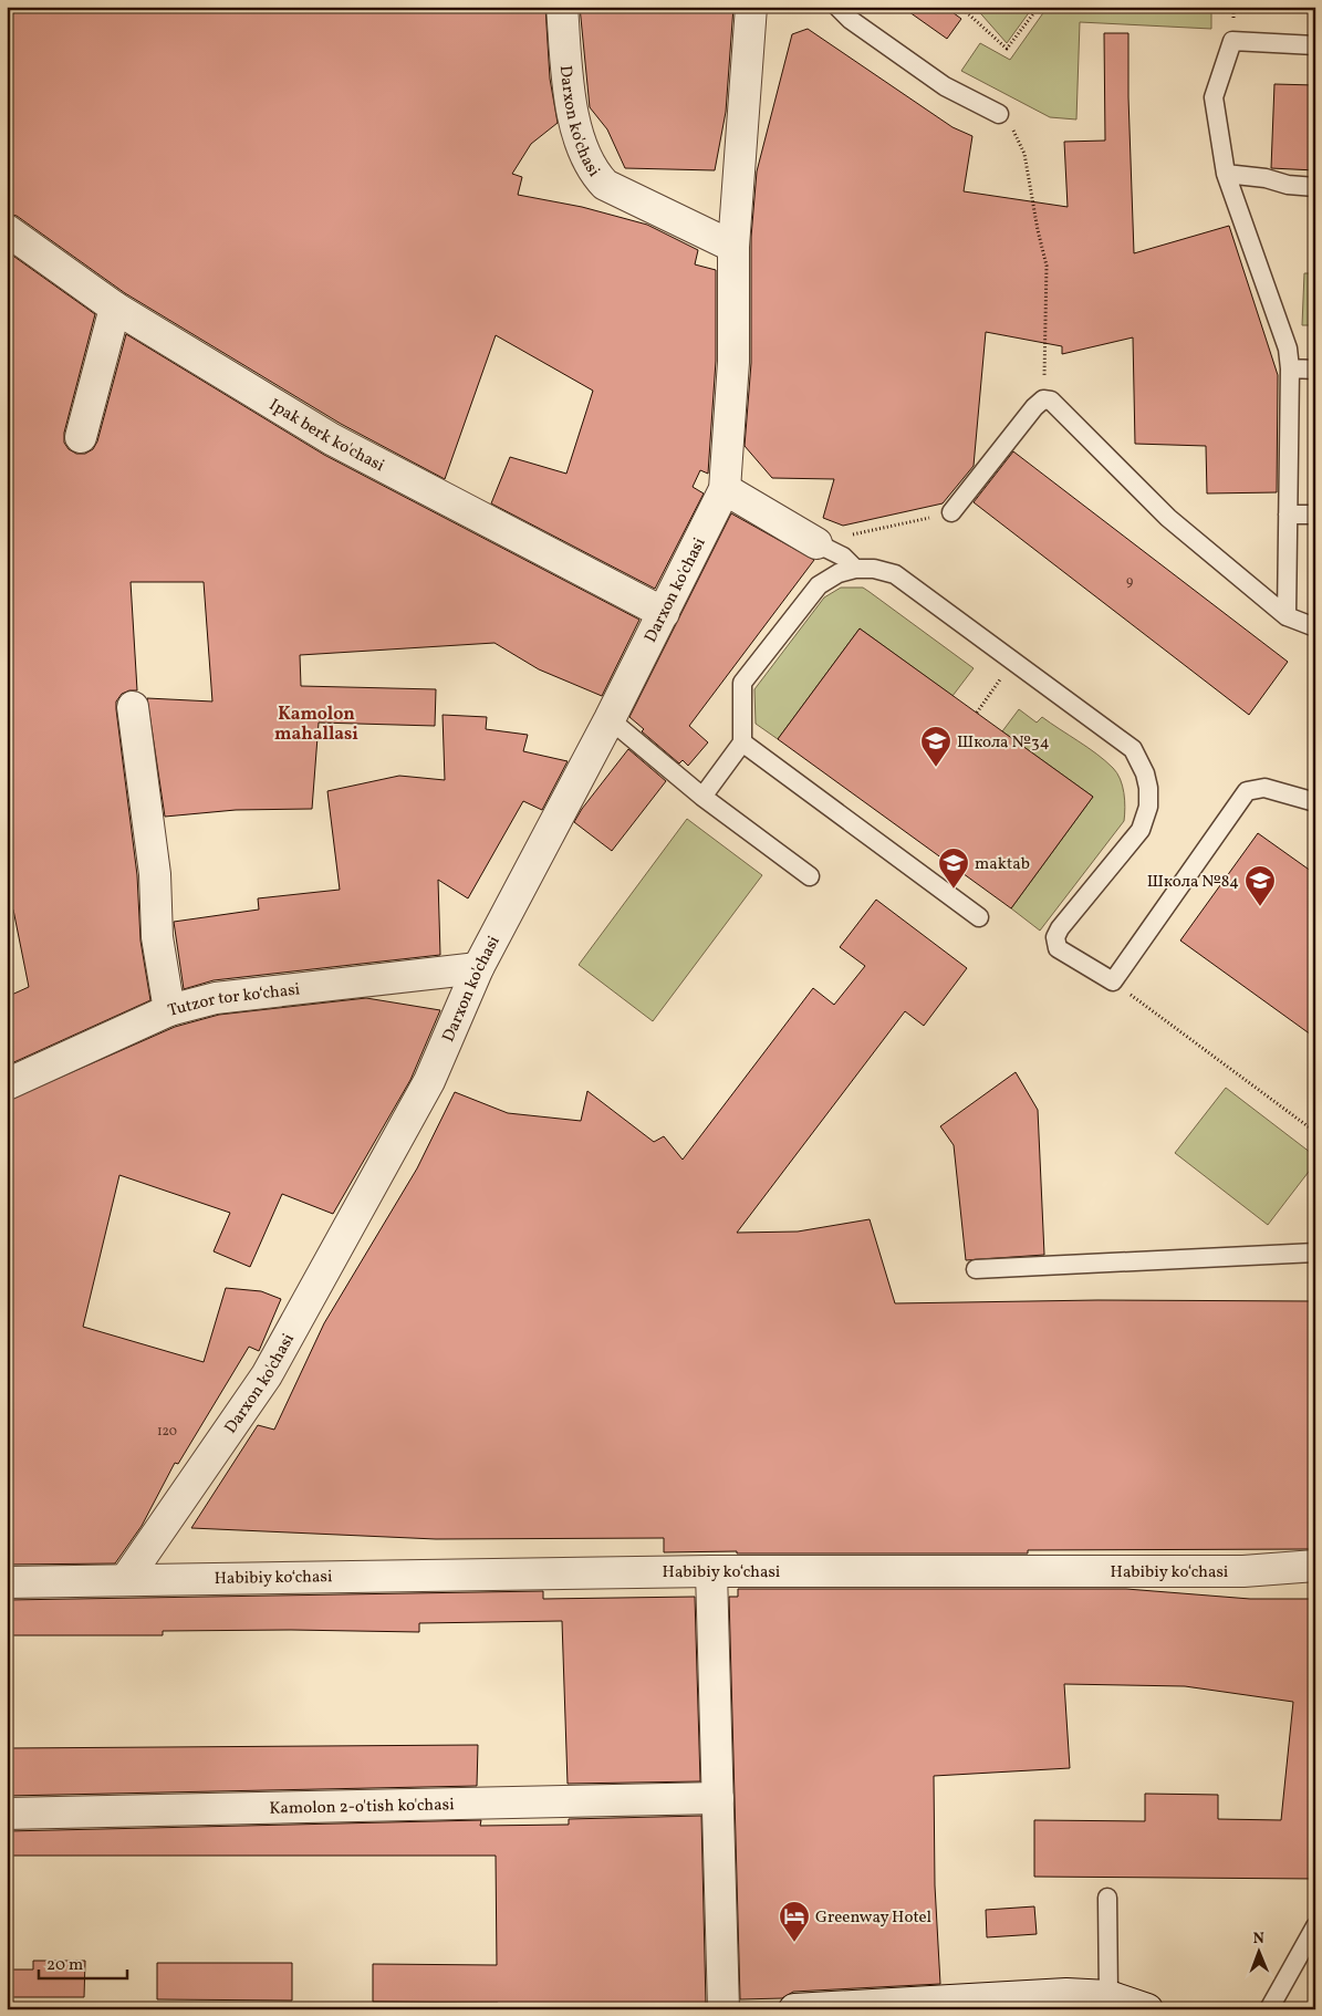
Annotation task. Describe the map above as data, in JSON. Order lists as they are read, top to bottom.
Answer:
{
  "streets": {
    "street": [
      "Darxon ko'chasi",
      "Ipak berk ko'chasi",
      "Tutzor tor ko‘chasi",
      "Habibiy koʻchasi",
      "Kamolon 2-o'tish ko'chasi"
    ]
  },
  "crossings": [
    ["Darxon ko'chasi", "Ipak berk ko'chasi"],
    ["Darxon ko'chasi", "Tutzor tor ko‘chasi"],
    ["Darxon ko'chasi", "Habibiy koʻchasi"]
  ],
  "districts": ["Kamolon mahallasi"],
  "places": {
    "school or university": ["Школа №34", "maktab", "Школа №84"],
    "hotel": ["Greenway Hotel"]
  },
  "house_numbers": ["9", "120"],
  "scale_bar": "20 m",
  "north": "top"
}
